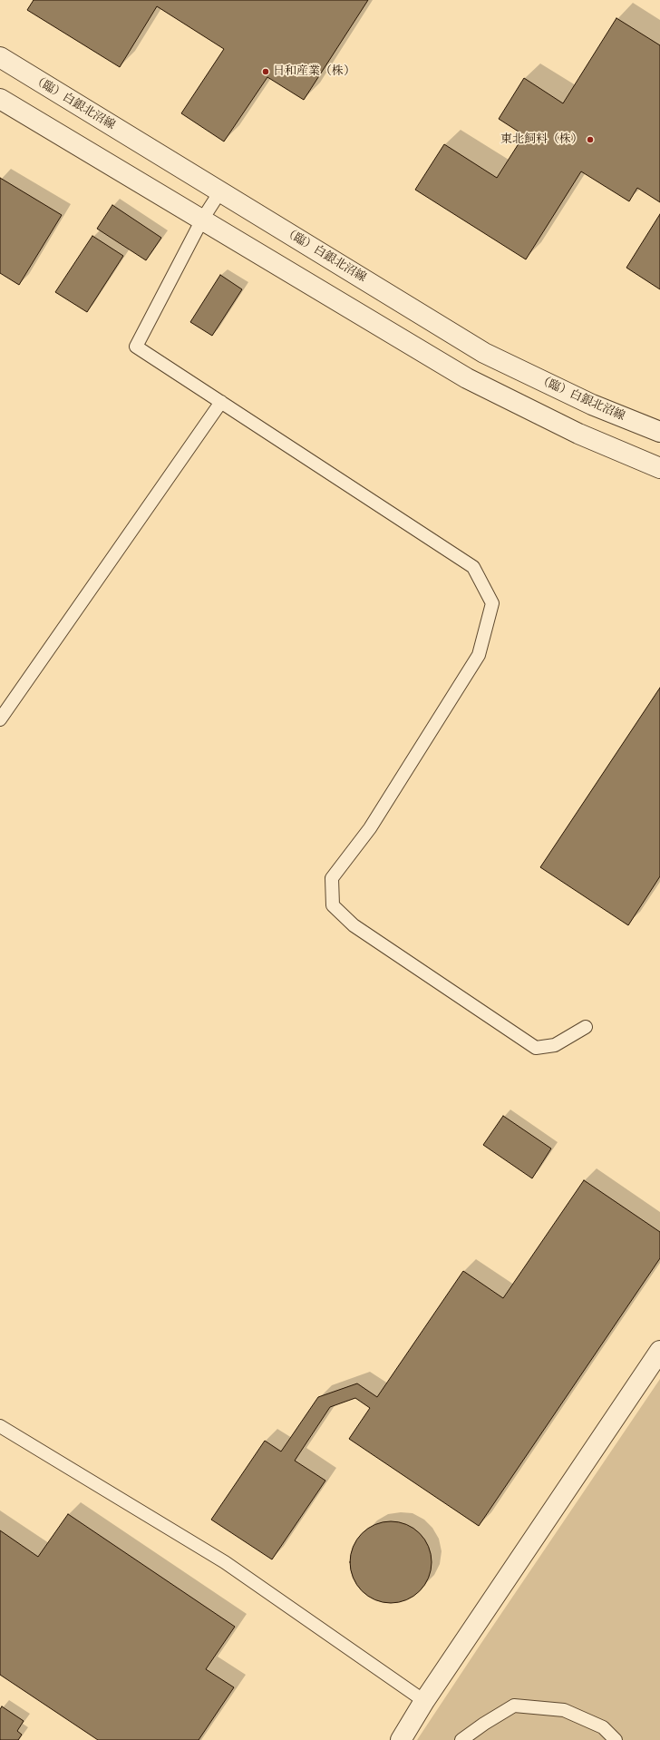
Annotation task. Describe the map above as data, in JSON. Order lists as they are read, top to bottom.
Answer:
{
  "streets": {
    "street": ["（臨）白銀北沼線"]
  },
  "places": ["日和産業（株）", "東北飼料（株）"]
}
